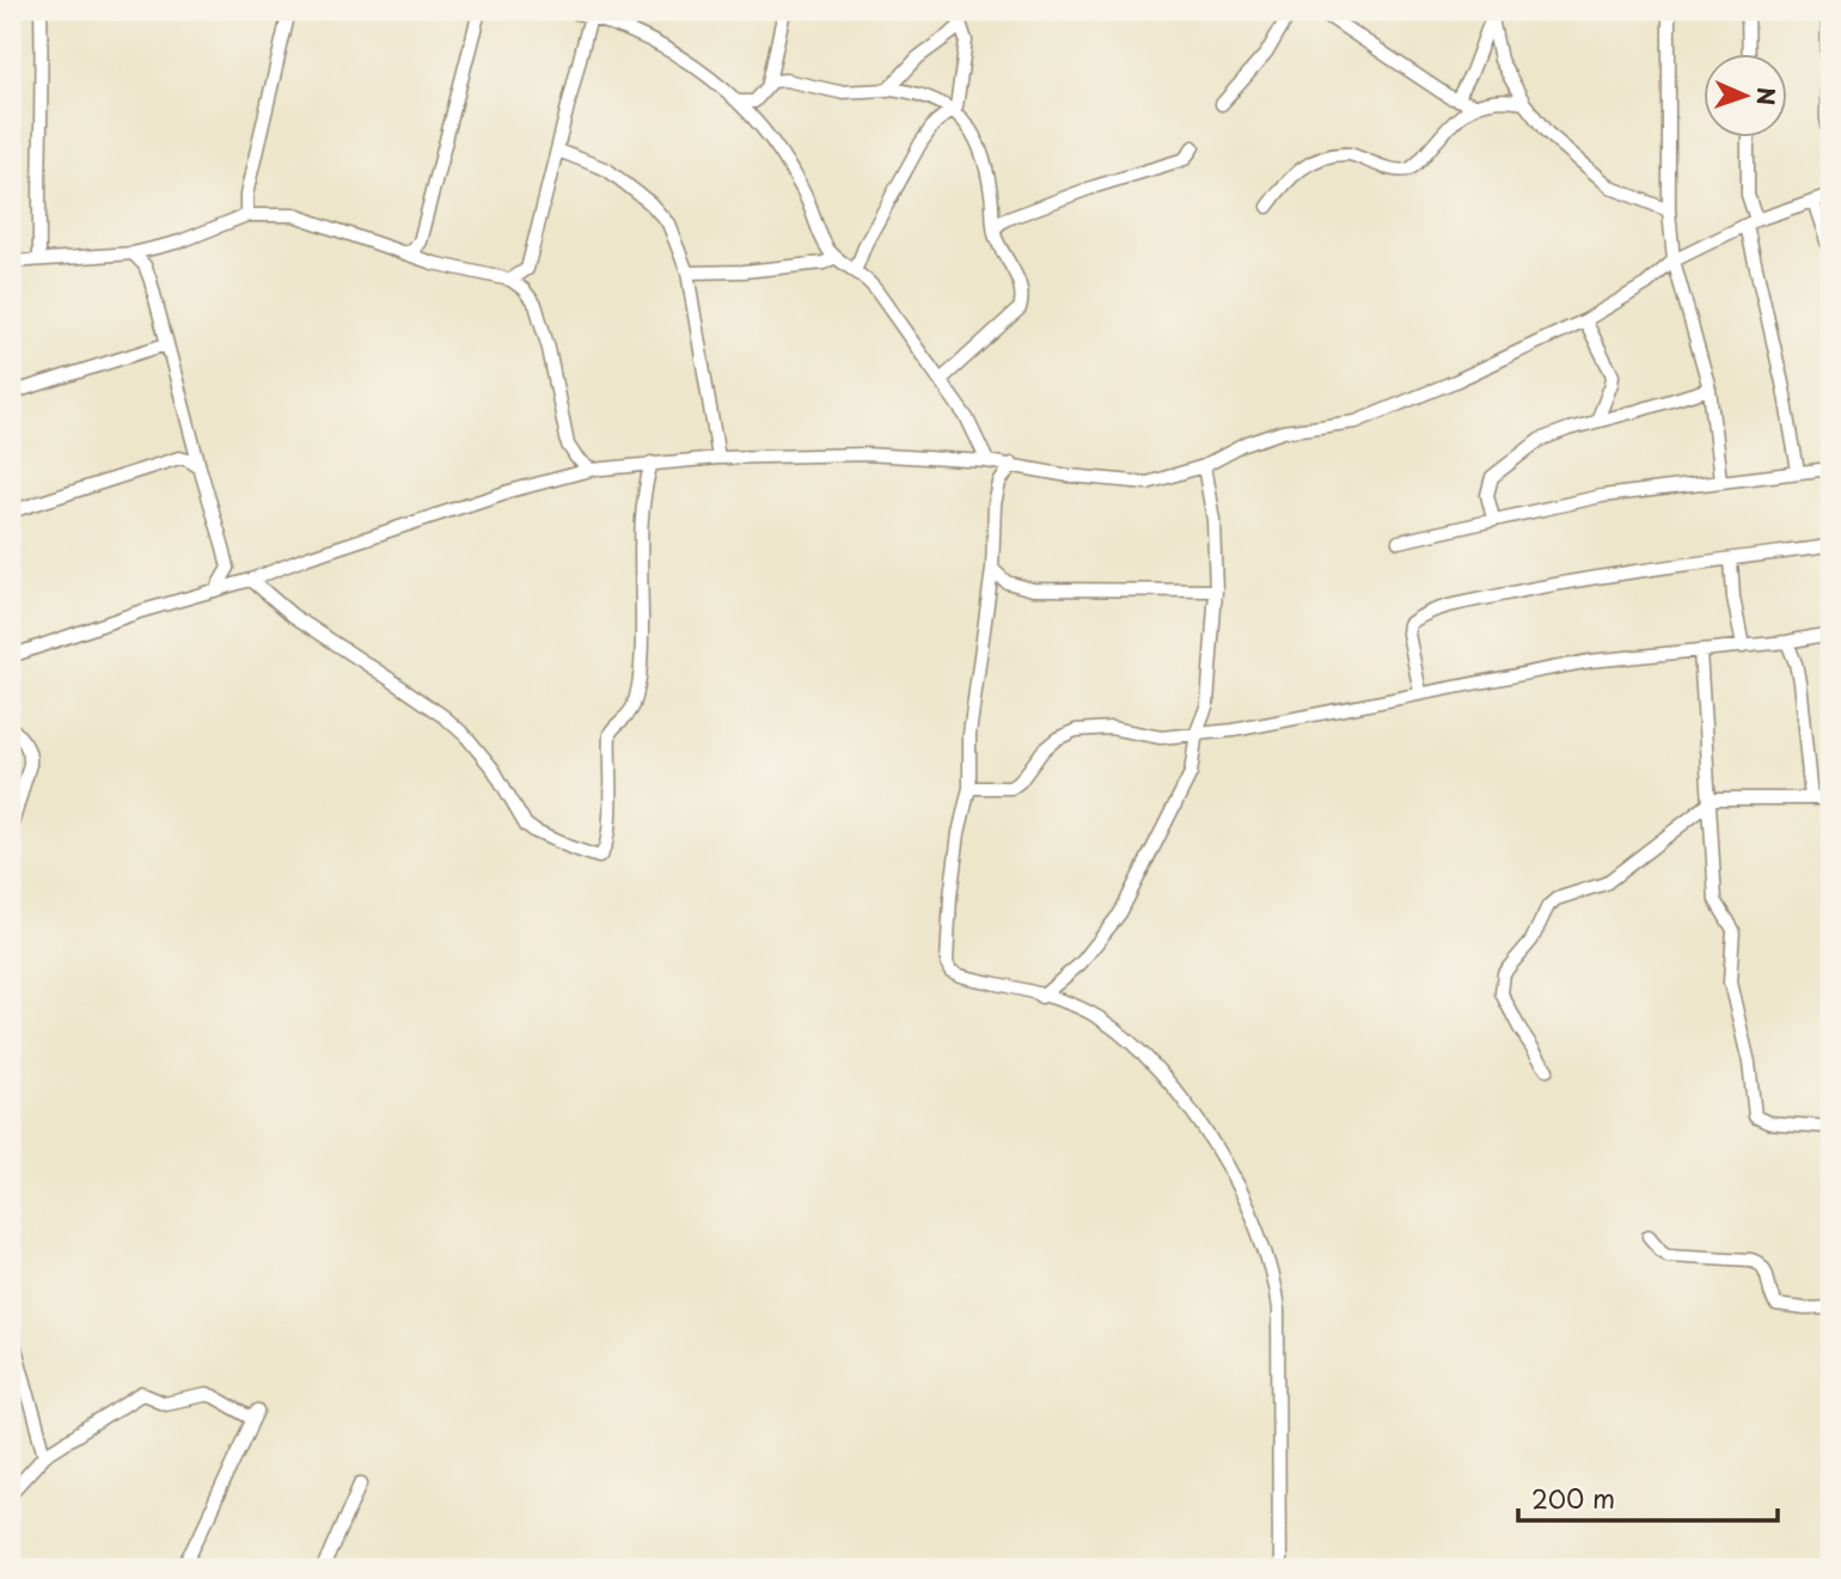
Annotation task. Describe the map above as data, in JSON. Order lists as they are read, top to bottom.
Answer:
{
  "scale_bar": "200 m",
  "north": "right"
}
